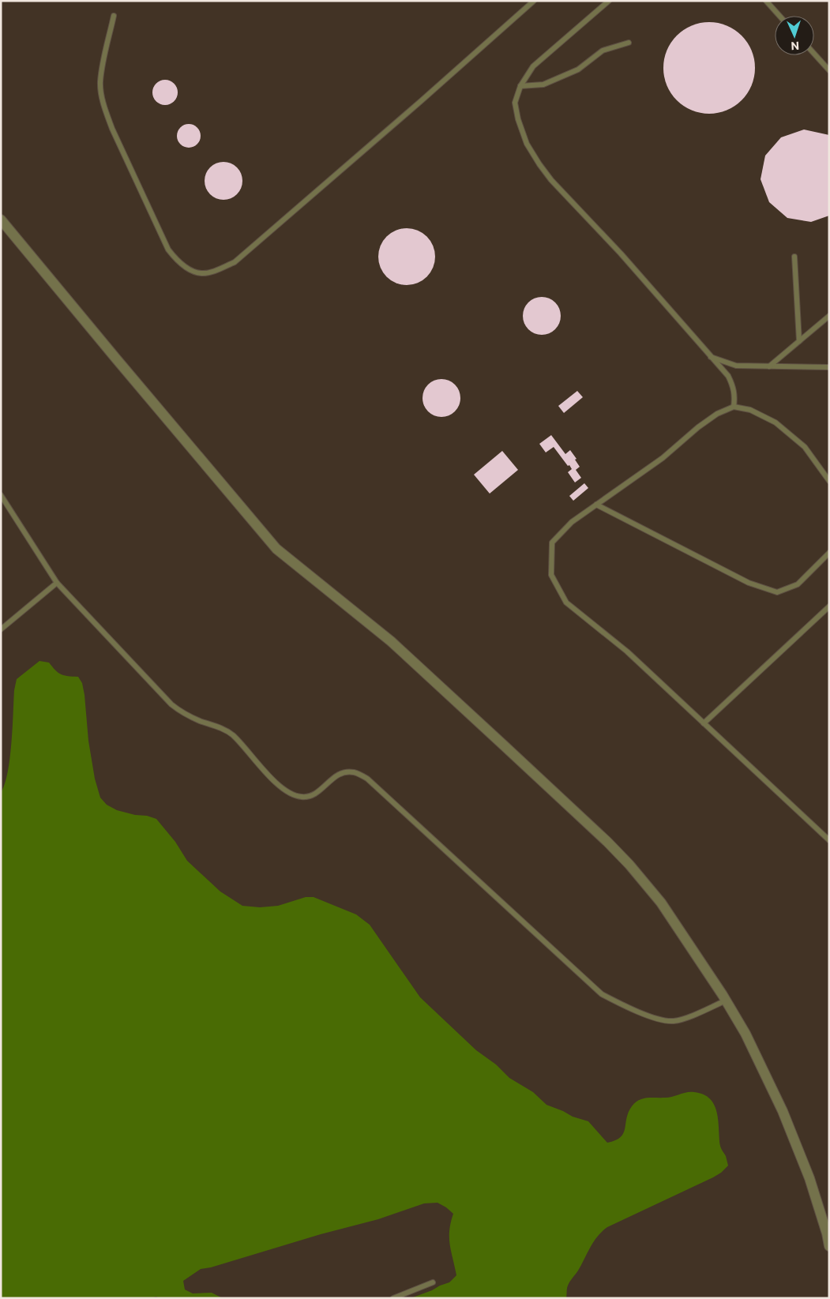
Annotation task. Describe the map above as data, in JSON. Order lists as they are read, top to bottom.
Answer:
{
  "north": "bottom"
}
